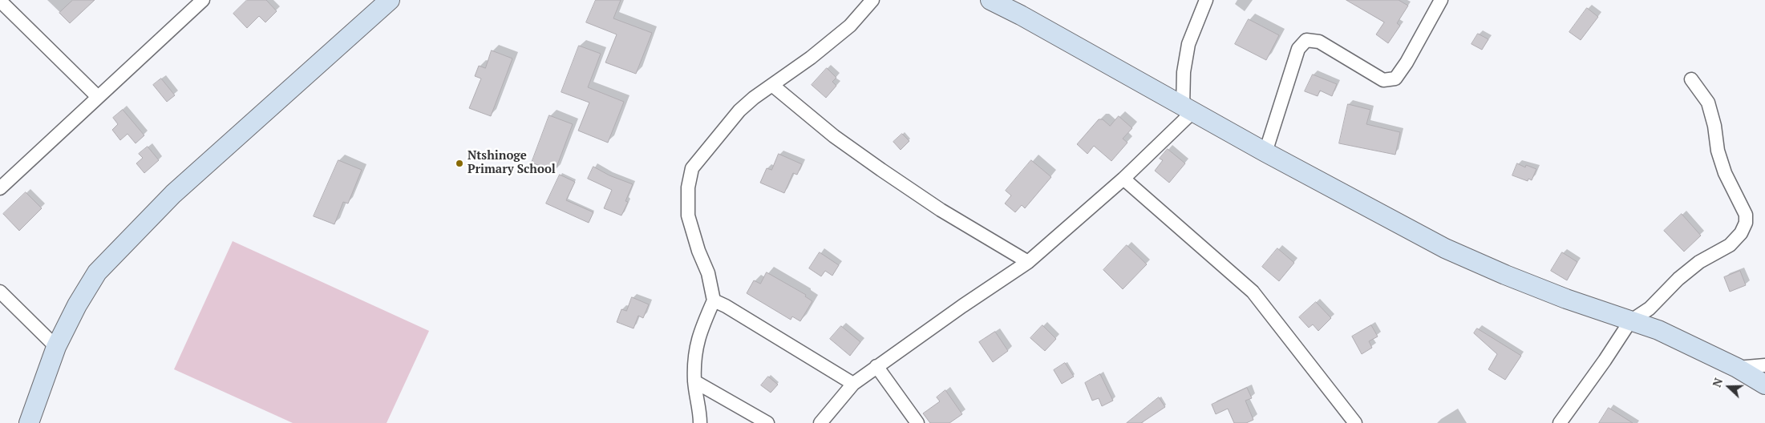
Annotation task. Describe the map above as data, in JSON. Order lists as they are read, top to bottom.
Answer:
{
  "places": ["Ntshinoge Primary School"],
  "north": "left"
}
